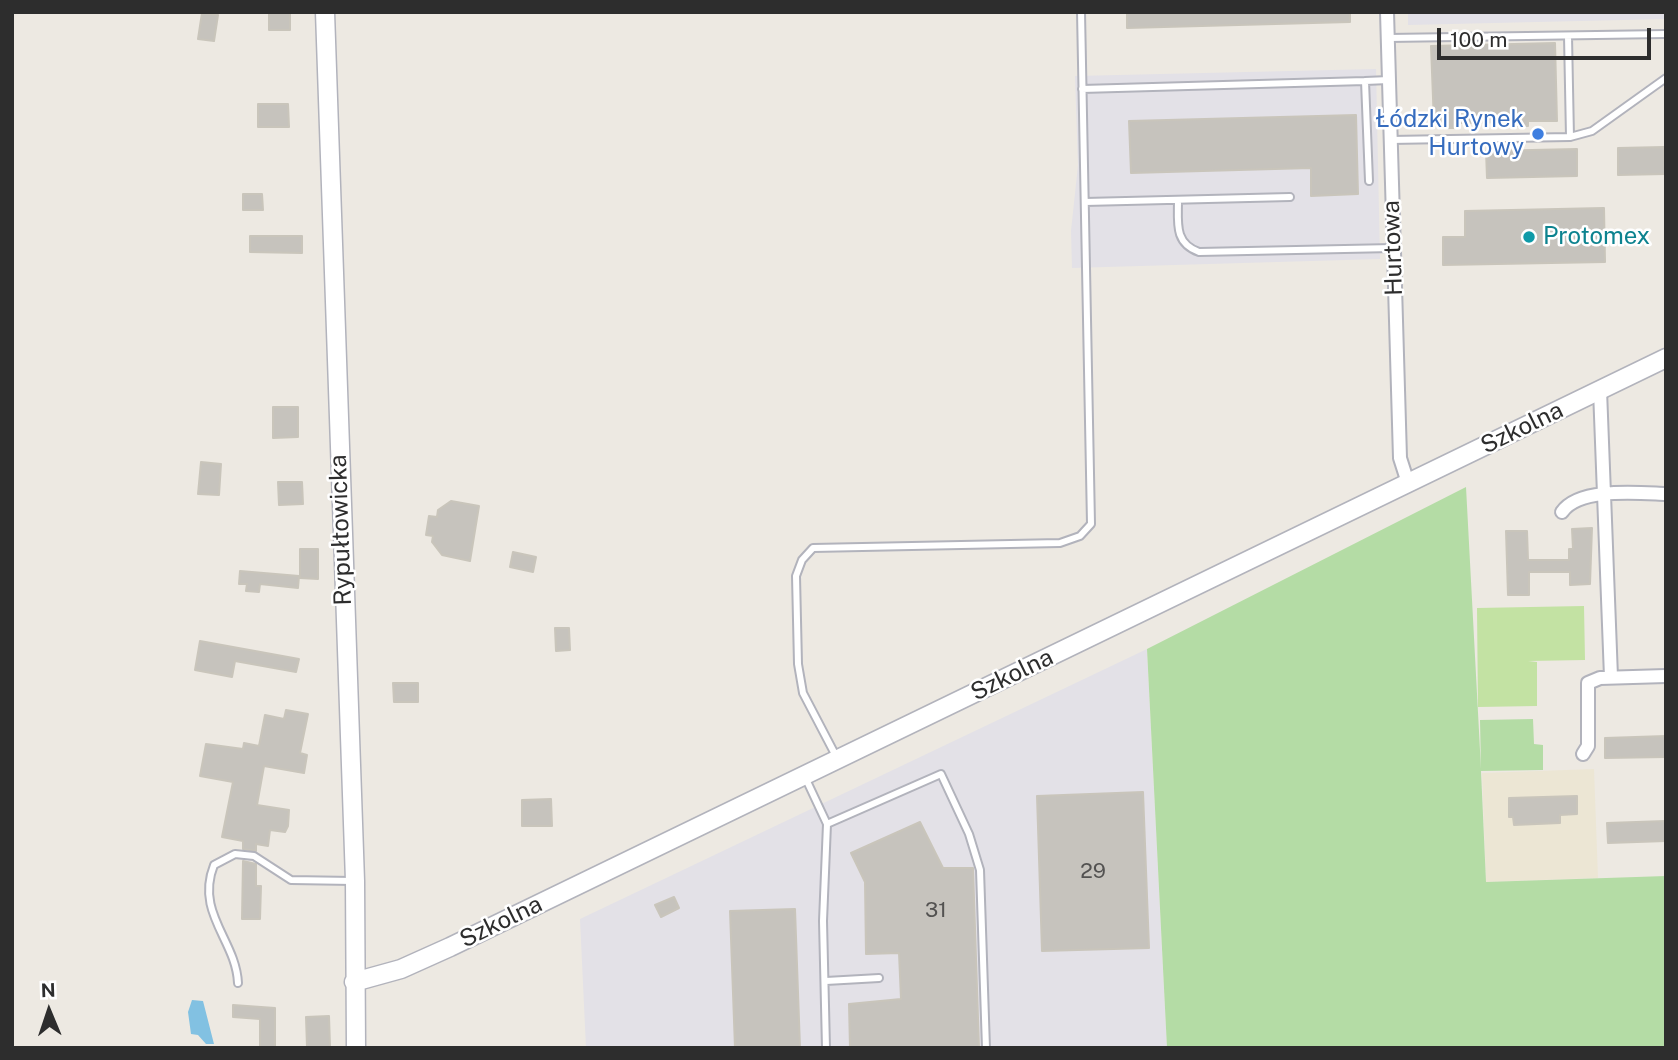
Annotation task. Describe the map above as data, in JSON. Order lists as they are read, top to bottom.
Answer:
{
  "streets": {
    "street": ["Hurtowa", "Szkolna", "Rypułtowicka"]
  },
  "crossings": [
    ["Hurtowa", "Szkolna"],
    ["Szkolna", "Rypułtowicka"]
  ],
  "places": ["Łódzki Rynek Hurtowy", "Protomex"],
  "house_numbers": ["29", "31"],
  "scale_bar": "100 m",
  "north": "top"
}
